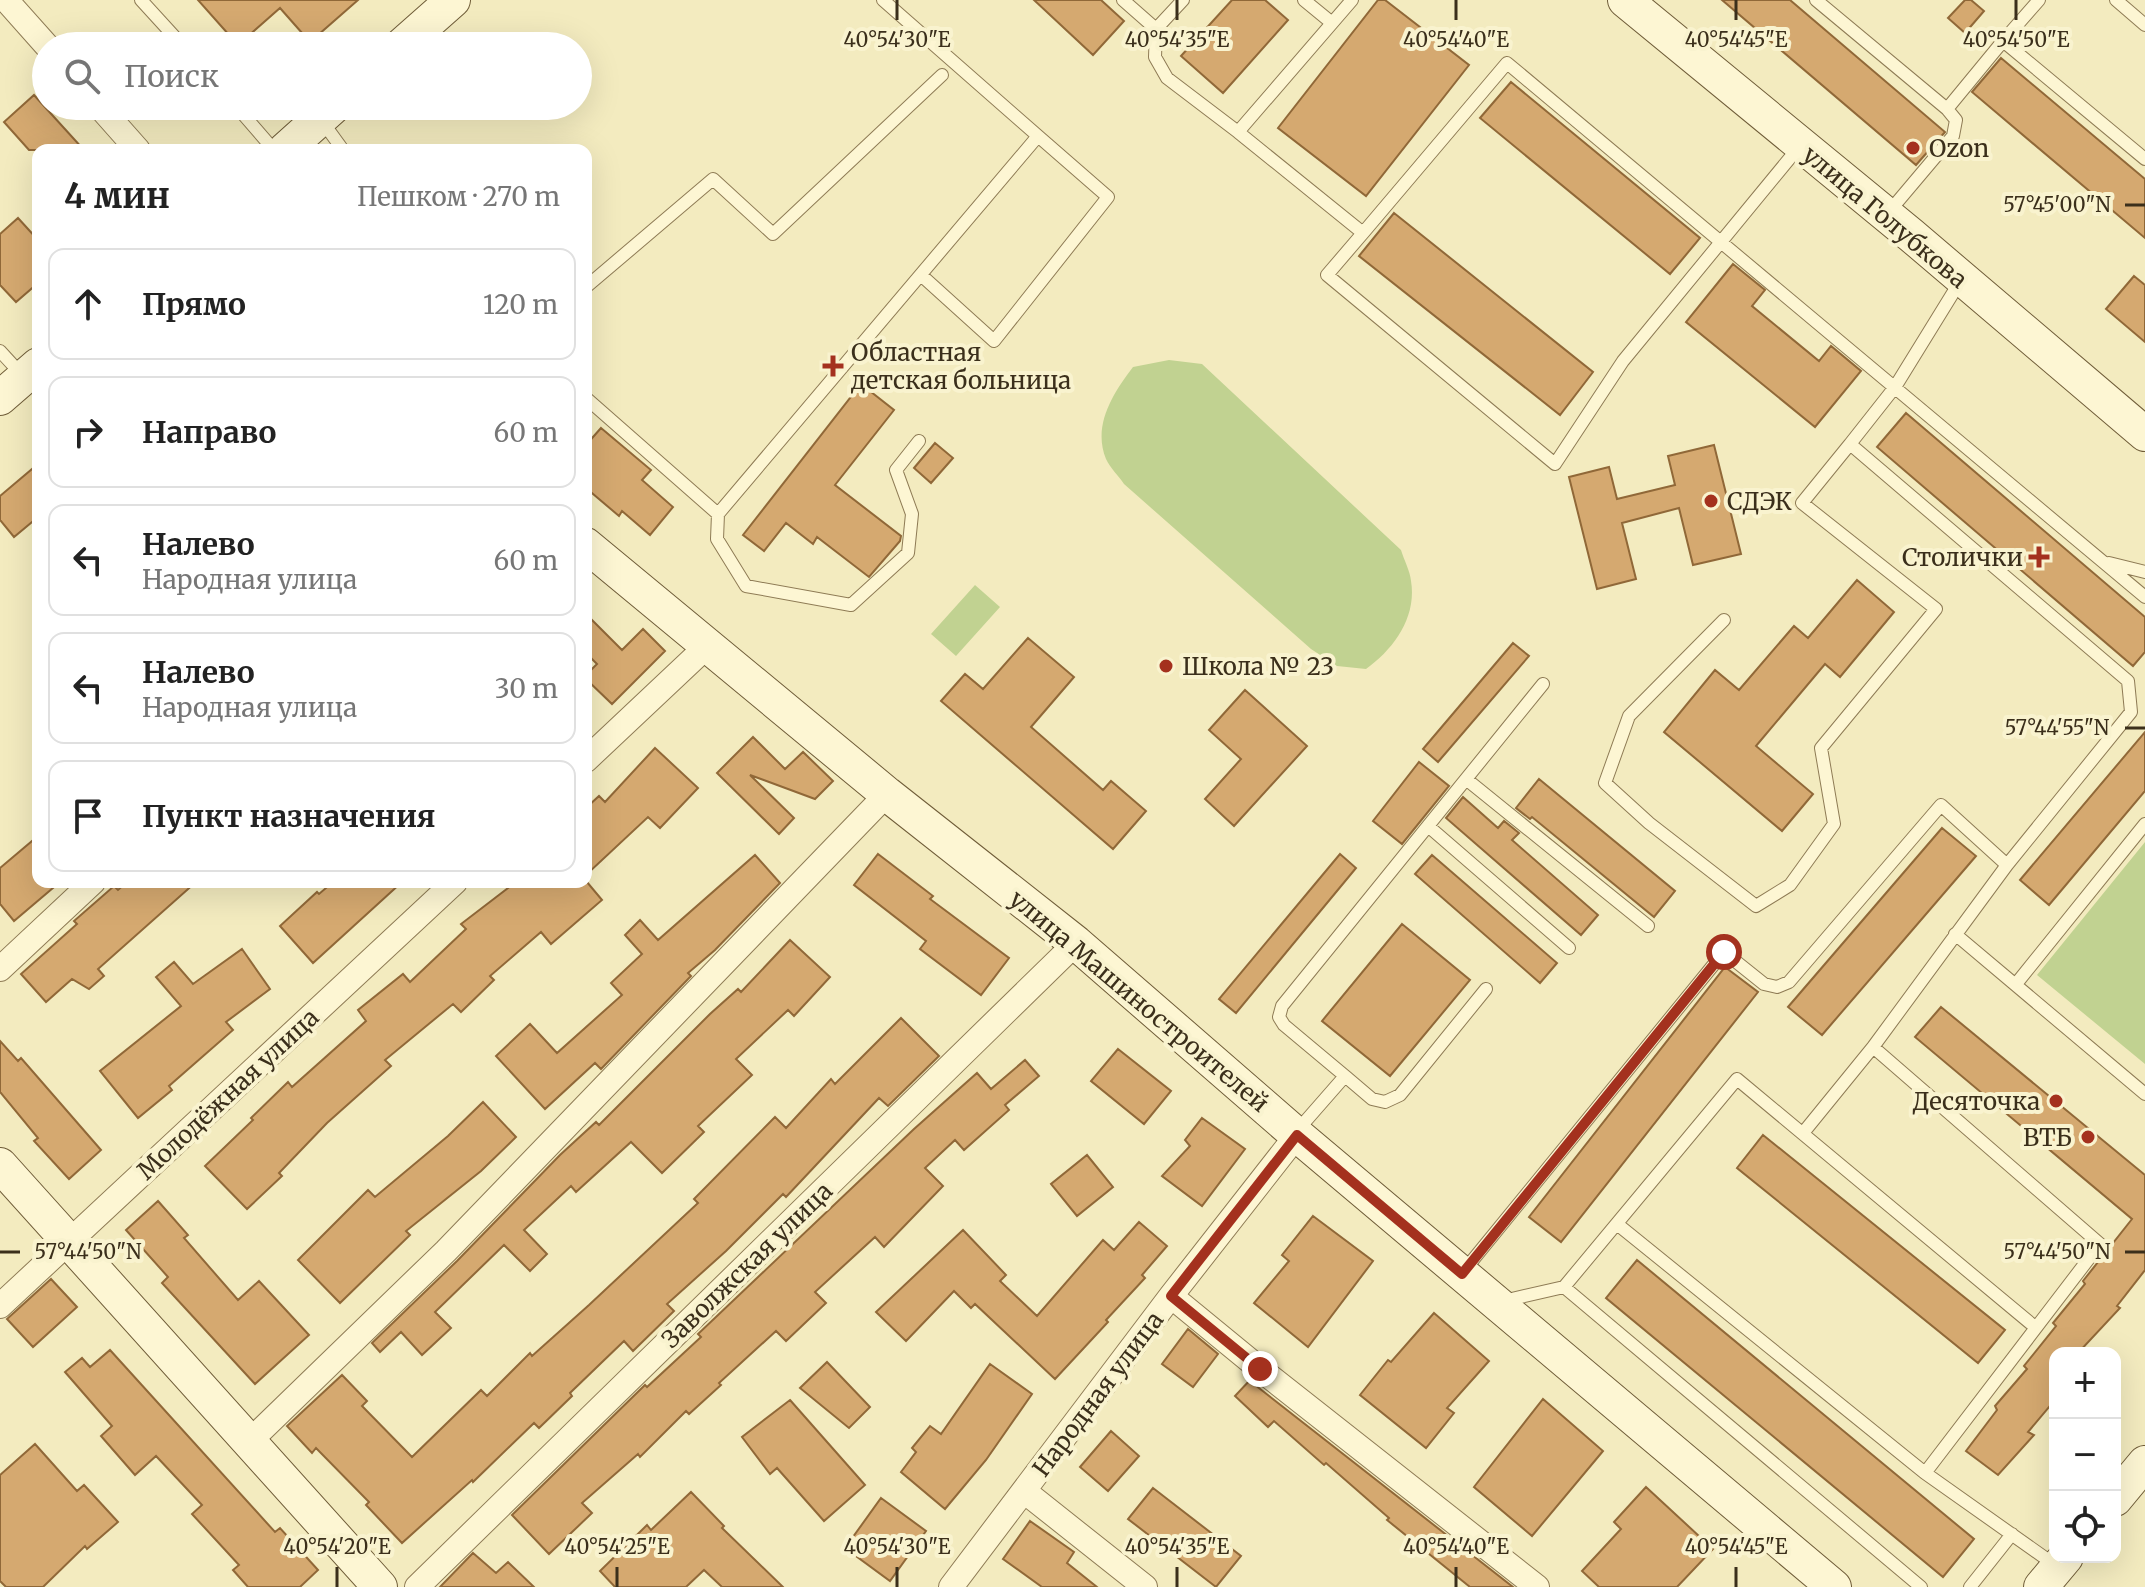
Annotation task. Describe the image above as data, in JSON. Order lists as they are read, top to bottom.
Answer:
{
  "streets": {
    "street": [
      "улица Голубкова",
      "улица Машиностроителей",
      "Молодёжная улица",
      "Заволжская улица",
      "Народная улица"
    ]
  },
  "crossings": [
    ["улица Машиностроителей", "Заволжская улица"],
    ["улица Машиностроителей", "Народная улица"]
  ],
  "places": {
    "other": [
      "Ozon",
      "СДЭК",
      "Школа № 23",
      "Десяточка",
      "ВТБ"
    ],
    "health": ["Областная детская больница", "Столички"]
  },
  "page": {
    "search": "Поиск",
    "heading": ["4 мин", "Пешком · 270 m"],
    "list": [
      ["Прямо", "120 m"],
      ["Направо", "60 m"],
      ["Налево", "Народная улица", "60 m"],
      ["Налево", "Народная улица", "30 m"],
      "Пункт назначения"
    ],
    "map_buttons": ["+", "−"]
  },
  "coordinates": [
    "40°54'30\"E",
    "40°54'35\"E",
    "40°54'40\"E",
    "40°54'45\"E",
    "40°54'50\"E",
    "57°45'00\"N",
    "57°44'55\"N",
    "57°44'50\"N",
    "40°54'20\"E",
    "40°54'25\"E"
  ]
}
